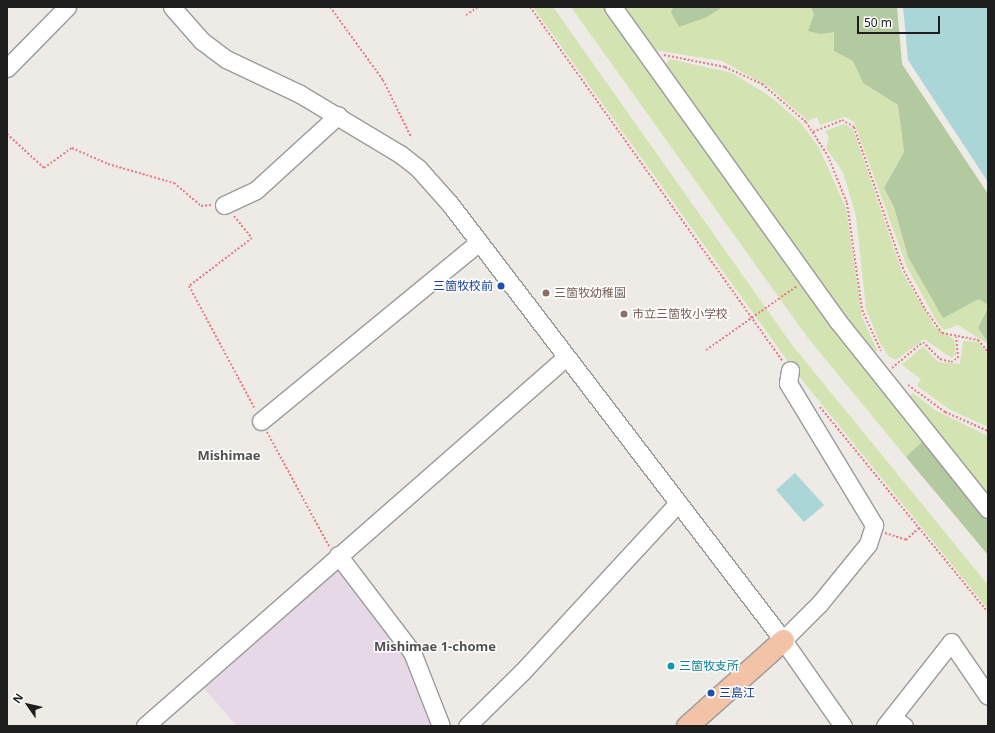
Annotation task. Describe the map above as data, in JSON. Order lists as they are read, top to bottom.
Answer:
{
  "districts": ["Mishimae", "Mishimae 1-chome"],
  "places": [
    "三箇牧校前",
    "三箇牧幼稚園",
    "市立三箇牧小学校",
    "三箇牧支所",
    "三島江"
  ],
  "scale_bar": "50 m",
  "north": "top left"
}
